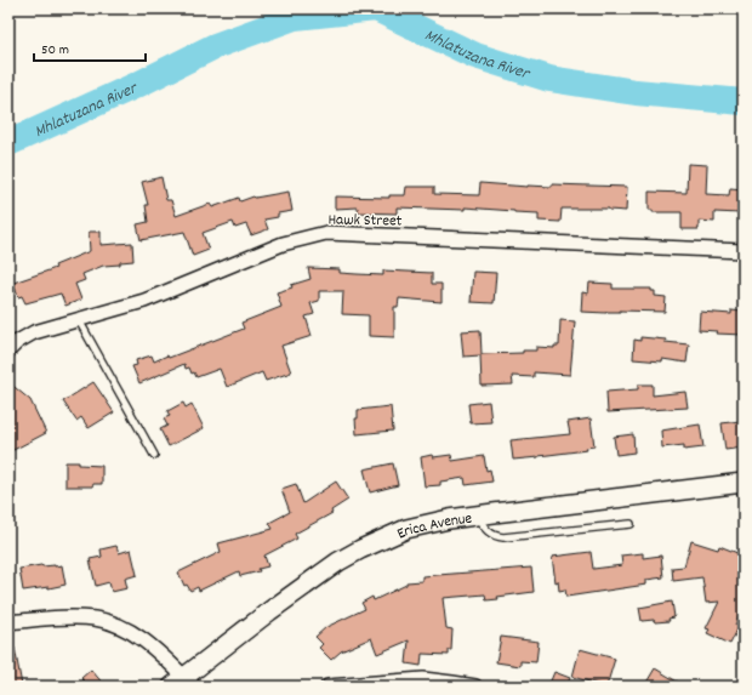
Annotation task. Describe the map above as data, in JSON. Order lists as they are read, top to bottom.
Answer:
{
  "streets": {
    "street": ["Hawk Street", "Erica Avenue"]
  },
  "water": ["Mhlatuzana River"],
  "scale_bar": "50 m"
}
